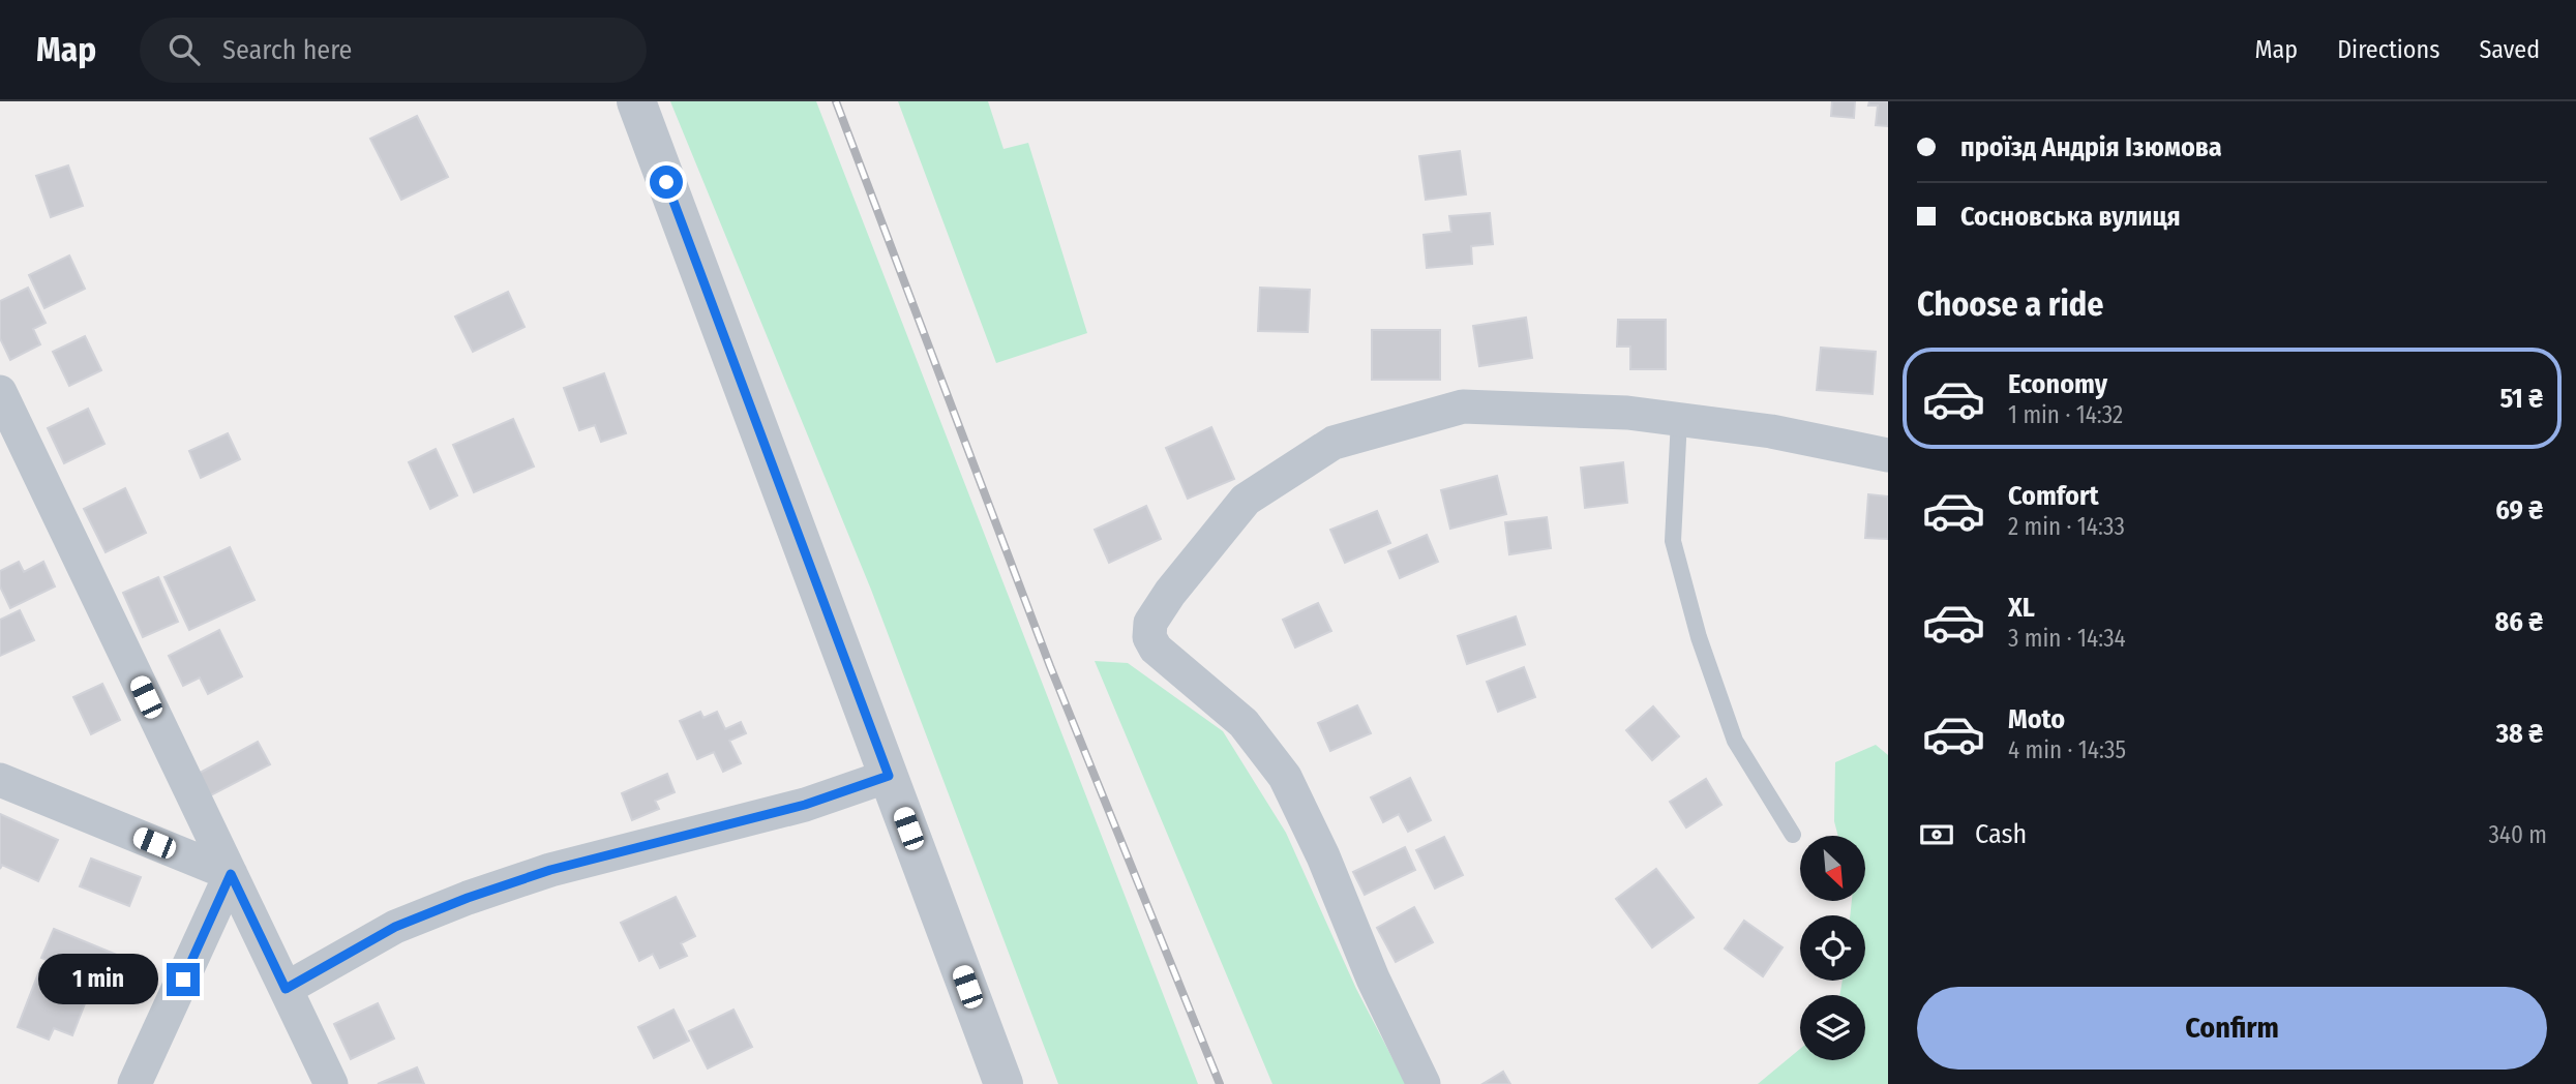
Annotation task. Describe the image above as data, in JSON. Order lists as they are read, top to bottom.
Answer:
{
  "north": "bottom right",
  "page": {
    "header": "Map",
    "search": "Search here",
    "nav": ["Map", "Directions", "Saved"],
    "banner": ["проїзд Андрія Ізюмова", "Сосновська вулиця"],
    "heading": "Choose a ride",
    "list": [
      {
        "name": "Economy",
        "note": "1 min · 14:32",
        "value": "51 ₴"
      },
      {
        "name": "Comfort",
        "note": "2 min · 14:33",
        "value": "69 ₴"
      },
      {
        "name": "XL",
        "note": "3 min · 14:34",
        "value": "86 ₴"
      },
      {
        "name": "Moto",
        "note": "4 min · 14:35",
        "value": "38 ₴"
      }
    ],
    "pay": ["Cash", "340 m"],
    "bubble": "1 min",
    "buttons": "Confirm"
  }
}
